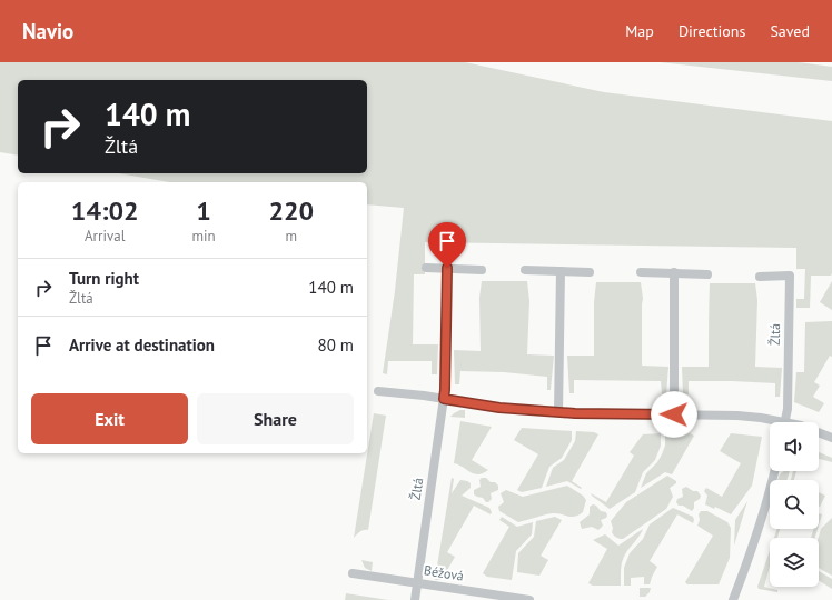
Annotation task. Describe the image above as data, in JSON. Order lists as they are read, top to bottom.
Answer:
{
  "streets": {
    "street": ["Žltá", "Béžová"]
  },
  "crossings": [
    ["Žltá", "Béžová"]
  ],
  "page": {
    "header": "Navio",
    "nav": ["Map", "Directions", "Saved"],
    "turn": ["140 m", "Žltá"],
    "eta": [
      "14:02",
      "Arrival",
      "1",
      "min",
      "220",
      "m"
    ],
    "list": [
      {
        "name": "Turn right",
        "note": "Žltá",
        "value": "140 m"
      },
      {
        "name": "Arrive at destination",
        "value": "80 m"
      }
    ],
    "buttons": ["Exit", "Share"]
  }
}
